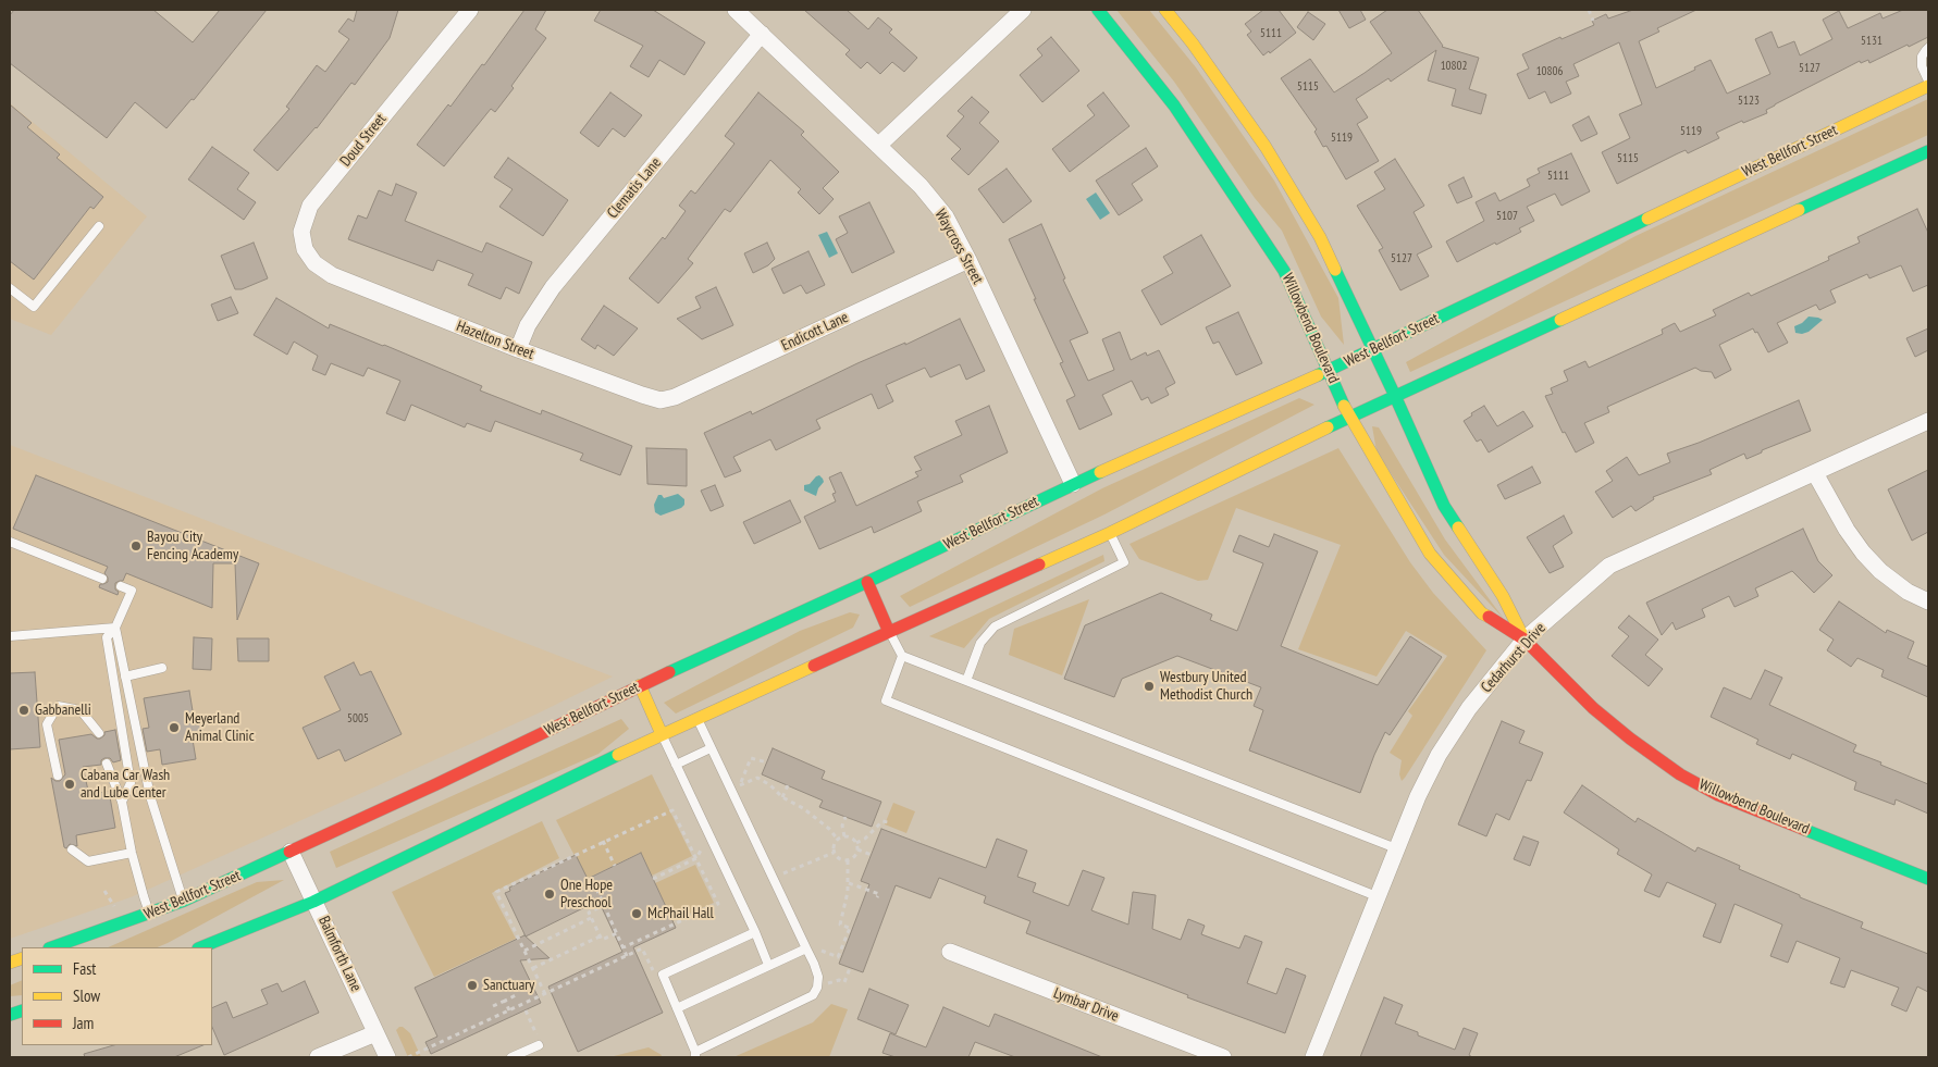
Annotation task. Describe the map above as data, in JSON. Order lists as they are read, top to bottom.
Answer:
{
  "streets": {
    "main road": ["West Bellfort Street", "Willowbend Boulevard"],
    "street": [
      "Doud Street",
      "Clematis Lane",
      "Waycross Street",
      "Endicott Lane",
      "Hazelton Street",
      "Cedarhurst Drive",
      "Balmforth Lane",
      "Lymbar Drive"
    ]
  },
  "crossings": [
    ["Doud Street", "Hazelton Street"],
    ["West Bellfort Street", "Waycross Street"],
    ["West Bellfort Street", "Willowbend Boulevard"],
    ["West Bellfort Street", "Balmforth Lane"],
    ["Clematis Lane", "Waycross Street"],
    ["Clematis Lane", "Hazelton Street"],
    ["Waycross Street", "Endicott Lane"],
    ["Willowbend Boulevard", "Cedarhurst Drive"],
    ["Endicott Lane", "Hazelton Street"]
  ],
  "places": [
    "Bayou City Fencing Academy",
    "Westbury United Methodist Church",
    "Gabbanelli",
    "Meyerland Animal Clinic",
    "Cabana Car Wash and Lube Center",
    "One Hope Preschool",
    "McPhail Hall",
    "Sanctuary"
  ],
  "house_numbers": [
    "5111",
    "5131",
    "10802",
    "5127",
    "10806",
    "5115",
    "5123",
    "5119",
    "5119",
    "5115",
    "5111",
    "5107",
    "5127",
    "5005"
  ],
  "legend": ["Fast", "Slow", "Jam"]
}
